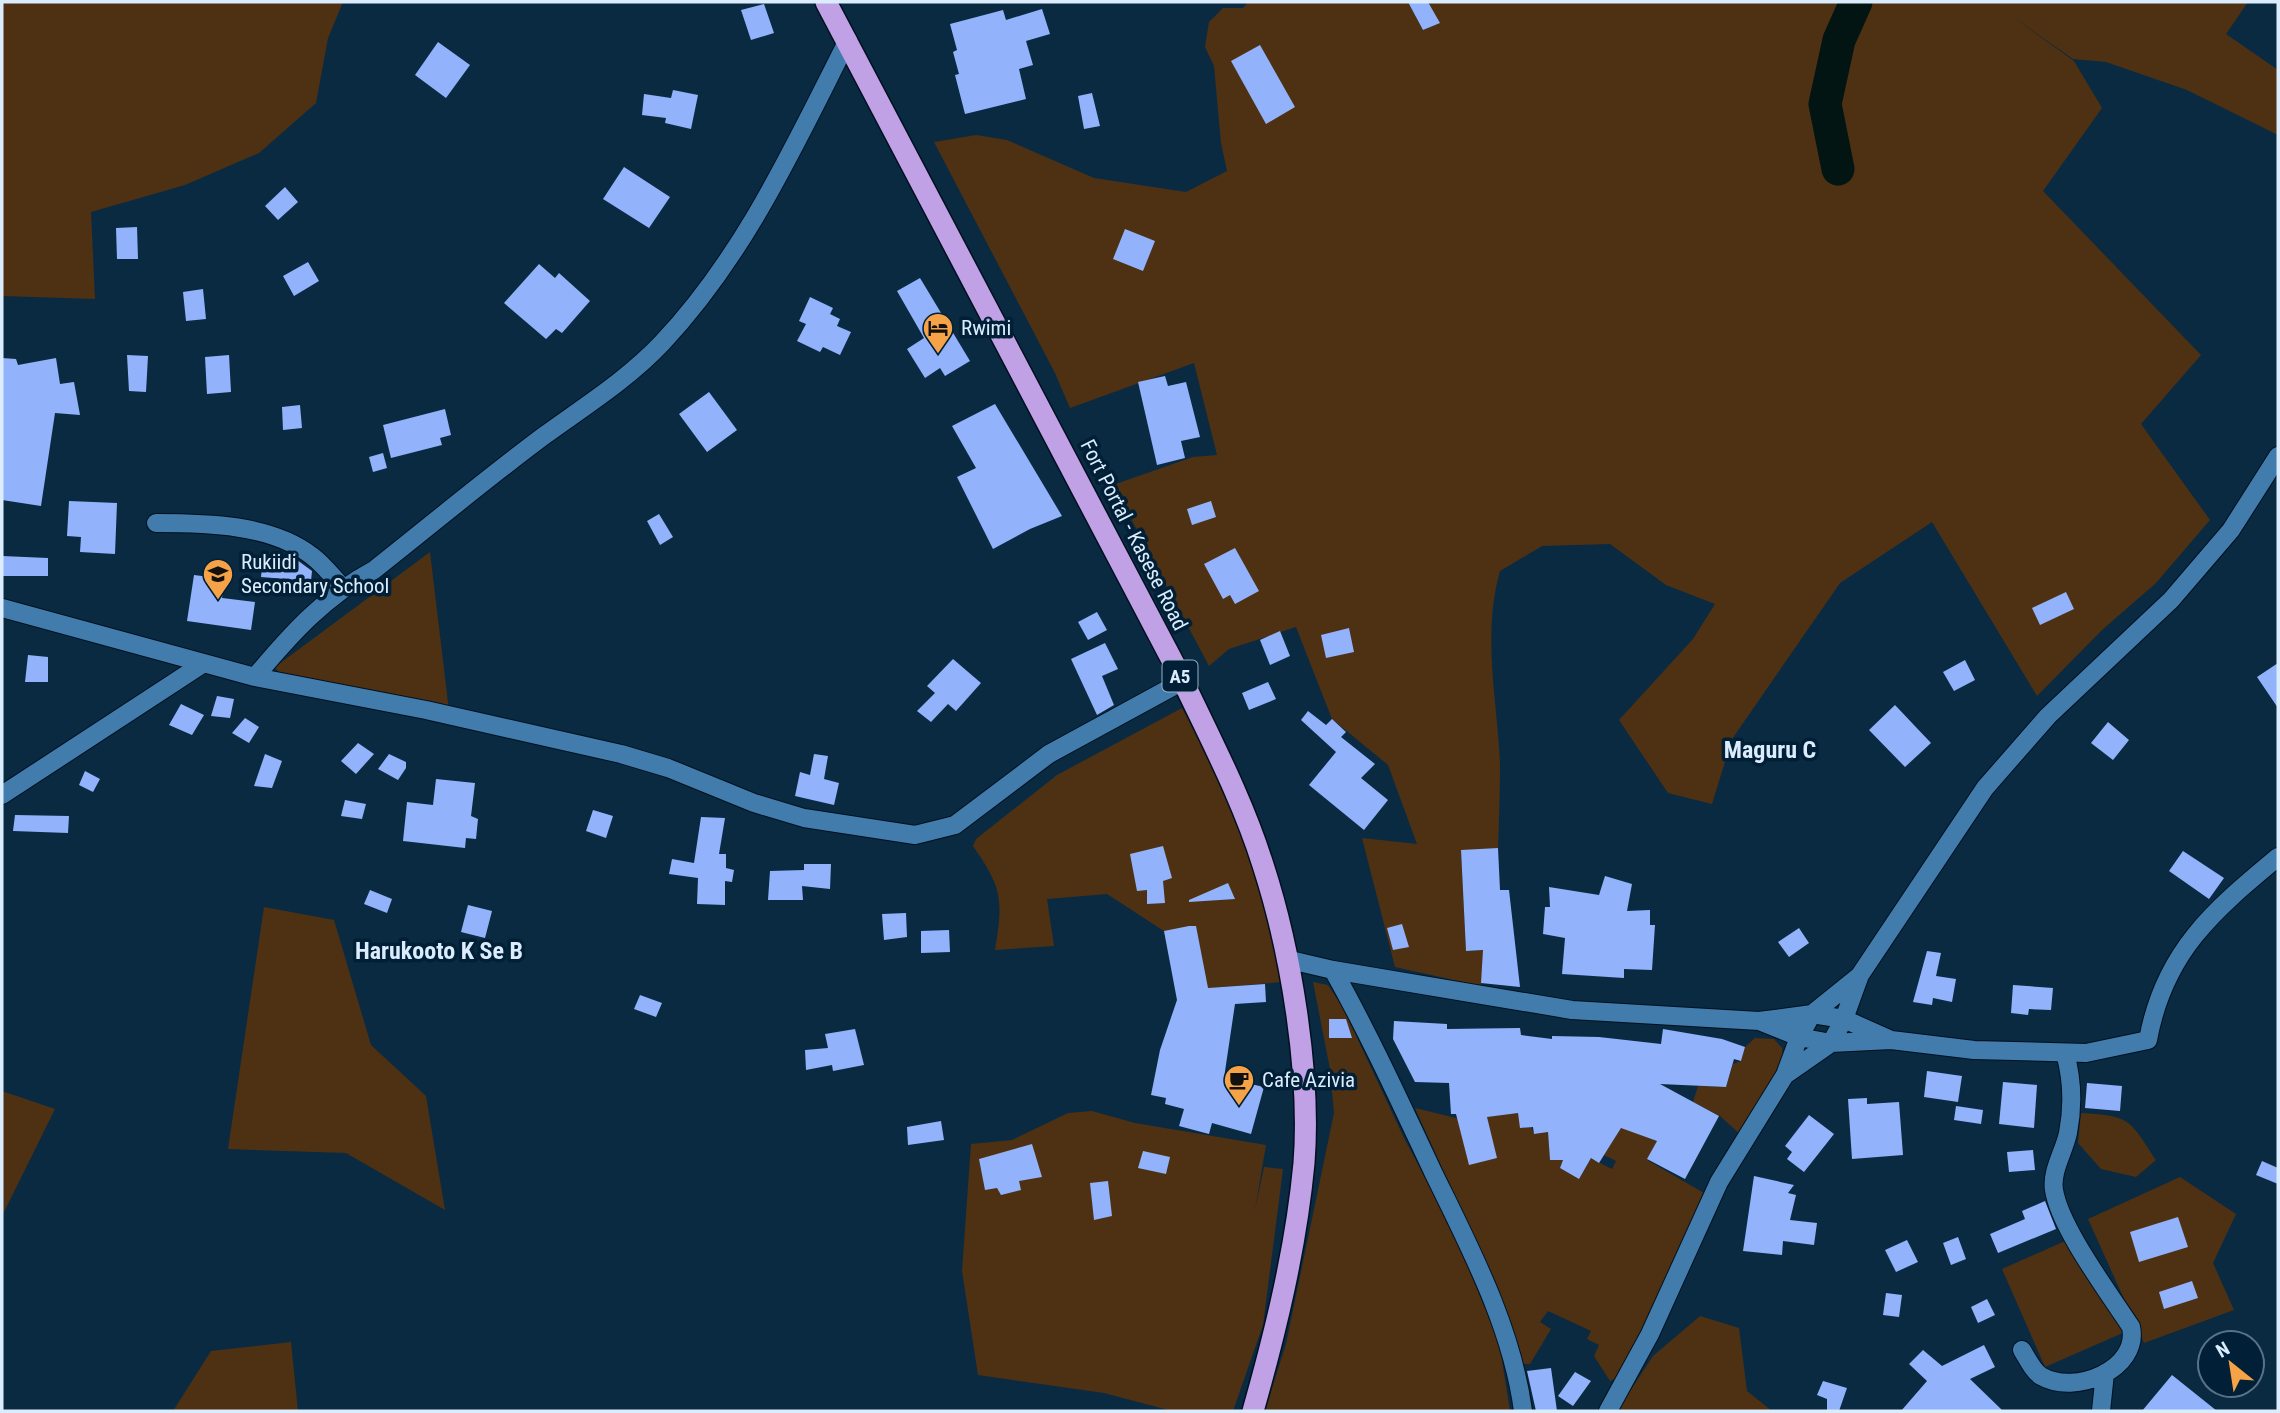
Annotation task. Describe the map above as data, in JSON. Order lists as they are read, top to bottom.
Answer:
{
  "streets": {
    "highway": ["Fort Portal - Kasese Road", "A5"]
  },
  "districts": ["Maguru C", "Harukooto K Se B"],
  "places": {
    "hotel": ["Rwimi"],
    "school or university": ["Rukiidi Secondary School"],
    "cafe": ["Cafe Azivia"]
  },
  "north": "top left"
}
